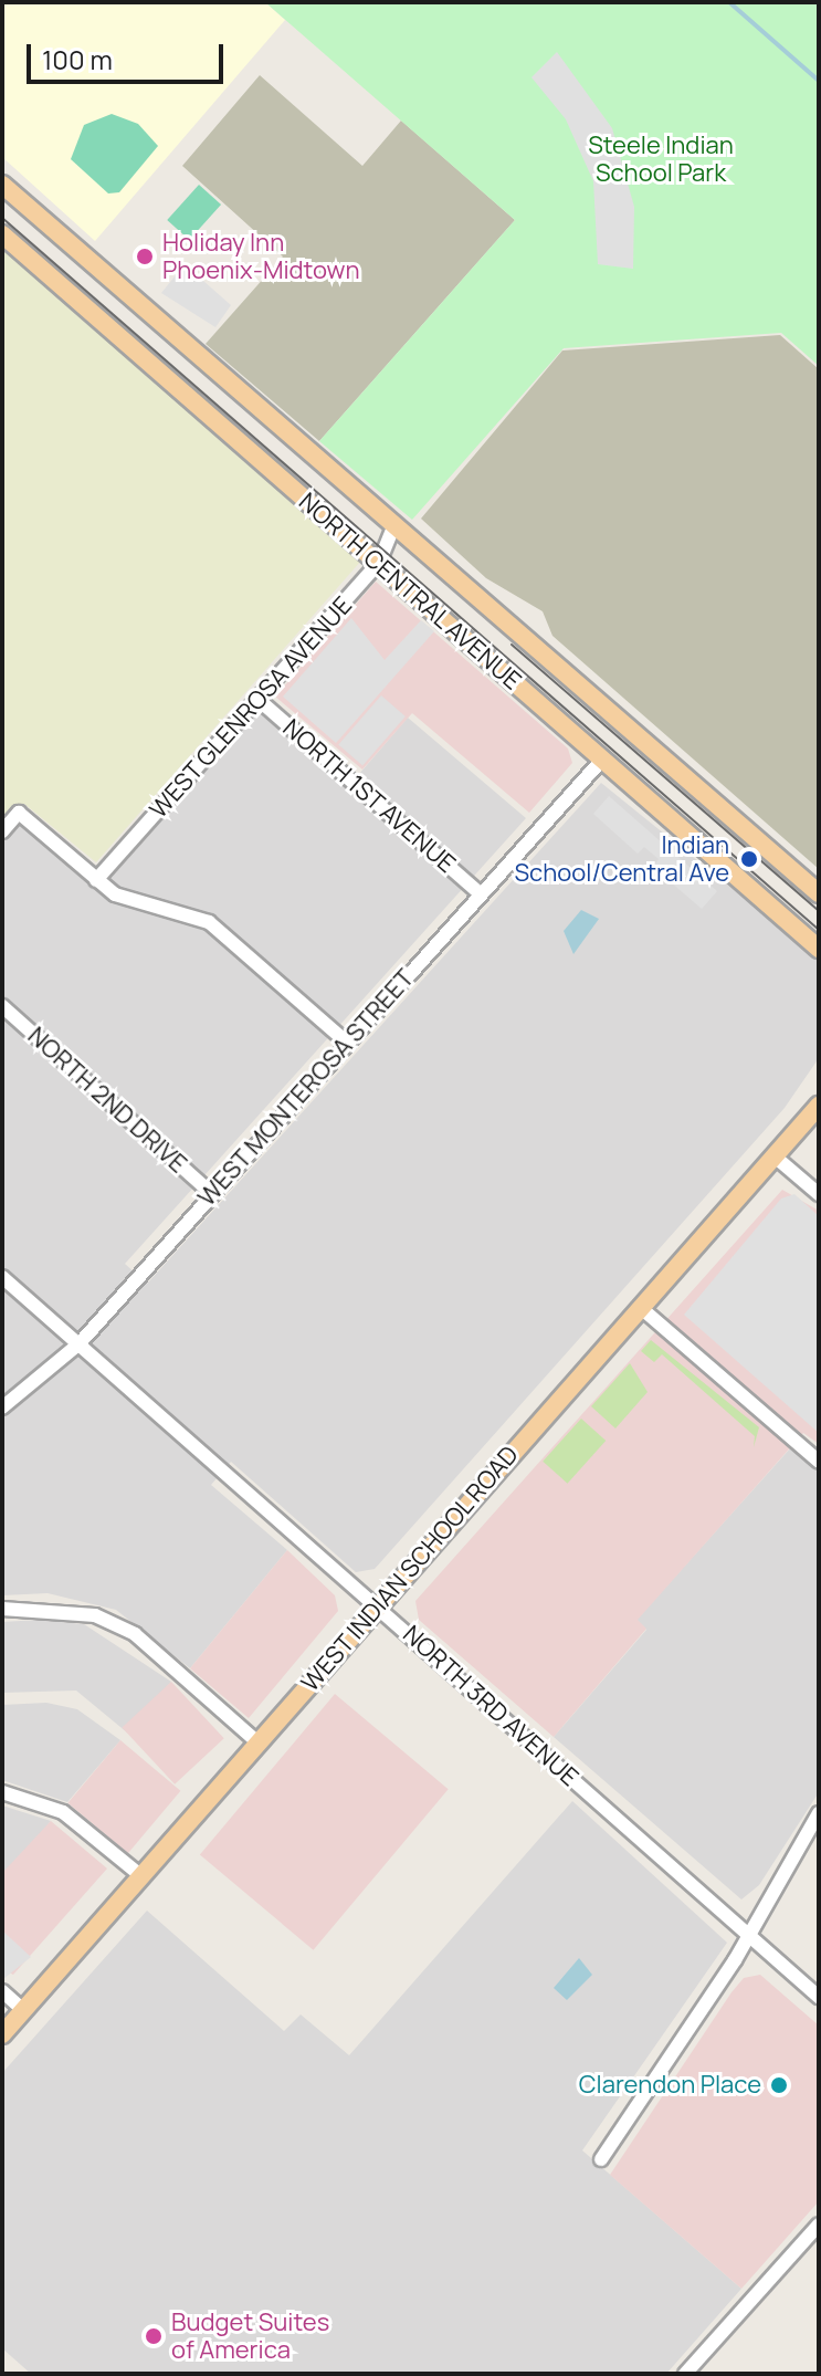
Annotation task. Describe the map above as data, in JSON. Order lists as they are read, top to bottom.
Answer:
{
  "streets": {
    "main road": ["NORTH CENTRAL AVENUE", "WEST INDIAN SCHOOL ROAD"],
    "street": [
      "WEST GLENROSA AVENUE",
      "NORTH 1ST AVENUE",
      "WEST MONTEROSA STREET",
      "NORTH 2ND DRIVE",
      "NORTH 3RD AVENUE"
    ]
  },
  "crossings": [
    ["NORTH CENTRAL AVENUE", "WEST GLENROSA AVENUE"],
    ["NORTH CENTRAL AVENUE", "WEST MONTEROSA STREET"],
    ["WEST GLENROSA AVENUE", "NORTH 1ST AVENUE"],
    ["NORTH 1ST AVENUE", "WEST MONTEROSA STREET"],
    ["WEST MONTEROSA STREET", "NORTH 2ND DRIVE"],
    ["WEST MONTEROSA STREET", "NORTH 3RD AVENUE"],
    ["WEST INDIAN SCHOOL ROAD", "NORTH 3RD AVENUE"]
  ],
  "parks": ["Steele Indian School Park"],
  "places": [
    "Holiday Inn Phoenix-Midtown",
    "Indian School/Central Ave",
    "Clarendon Place",
    "Budget Suites of America"
  ],
  "scale_bar": "100 m"
}
